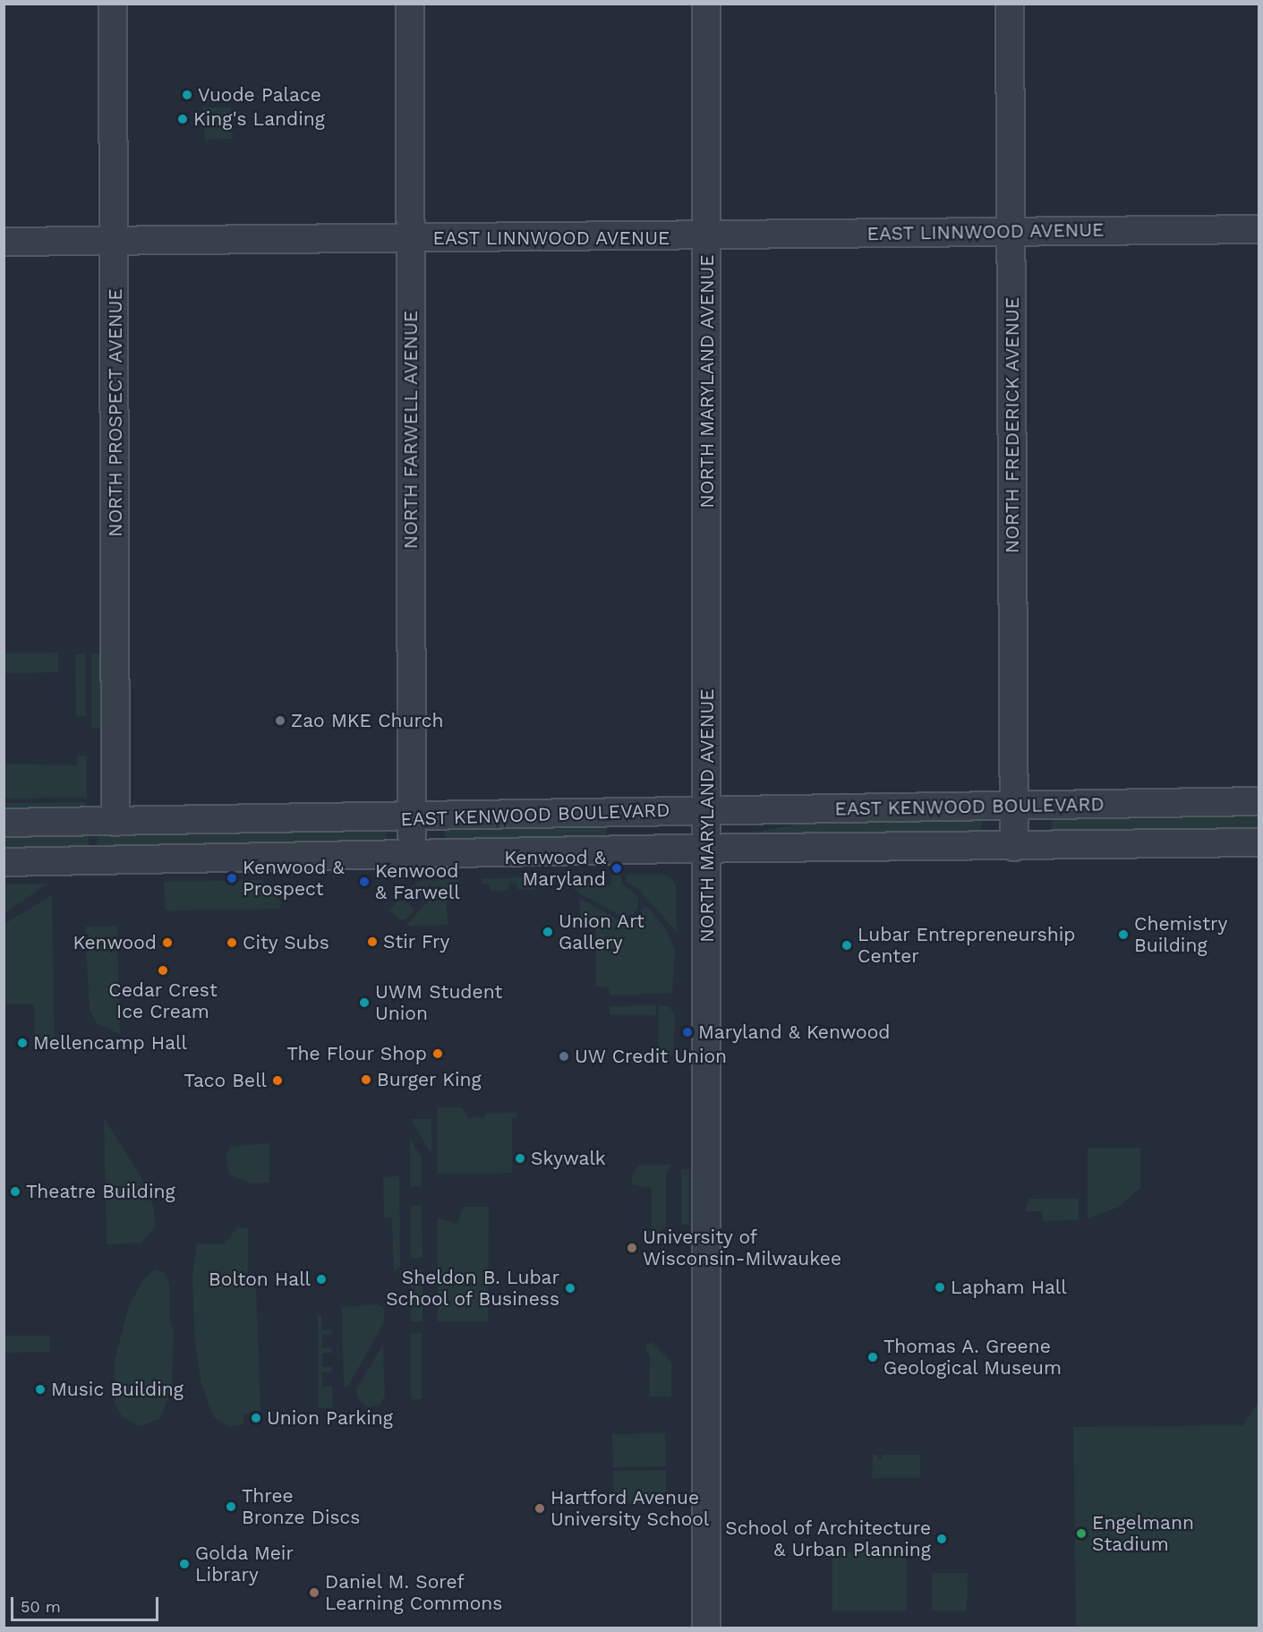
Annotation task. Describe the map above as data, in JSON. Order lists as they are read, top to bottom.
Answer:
{
  "streets": {
    "street": [
      "EAST LINNWOOD AVENUE",
      "NORTH MARYLAND AVENUE",
      "NORTH PROSPECT AVENUE",
      "NORTH FREDERICK AVENUE",
      "NORTH FARWELL AVENUE",
      "EAST KENWOOD BOULEVARD"
    ]
  },
  "crossings": [
    ["EAST LINNWOOD AVENUE", "NORTH MARYLAND AVENUE"],
    ["EAST LINNWOOD AVENUE", "NORTH PROSPECT AVENUE"],
    ["EAST LINNWOOD AVENUE", "NORTH FREDERICK AVENUE"],
    ["EAST LINNWOOD AVENUE", "NORTH FARWELL AVENUE"],
    ["NORTH MARYLAND AVENUE", "EAST KENWOOD BOULEVARD"],
    ["NORTH PROSPECT AVENUE", "EAST KENWOOD BOULEVARD"],
    ["NORTH FREDERICK AVENUE", "EAST KENWOOD BOULEVARD"],
    ["NORTH FARWELL AVENUE", "EAST KENWOOD BOULEVARD"]
  ],
  "places": [
    "Vuode Palace",
    "King's Landing",
    "Zao MKE Church",
    "Kenwood & Maryland",
    "Kenwood & Prospect",
    "Kenwood & Farwell",
    "Union Art Gallery",
    "Chemistry Building",
    "Stir Fry",
    "Kenwood",
    "City Subs",
    "Lubar Entrepreneurship Center",
    "Cedar Crest Ice Cream",
    "UWM Student Union",
    "Maryland & Kenwood",
    "Mellencamp Hall",
    "The Flour Shop",
    "UW Credit Union",
    "Burger King",
    "Taco Bell",
    "Skywalk",
    "Theatre Building",
    "University of Wisconsin-Milwaukee",
    "Bolton Hall",
    "Lapham Hall",
    "Sheldon B. Lubar School of Business",
    "Thomas A. Greene Geological Museum",
    "Music Building",
    "Union Parking",
    "Three Bronze Discs",
    "Hartford Avenue University School",
    "Engelmann Stadium",
    "School of Architecture & Urban Planning",
    "Golda Meir Library",
    "Daniel M. Soref Learning Commons"
  ],
  "scale_bar": "50 m"
}
